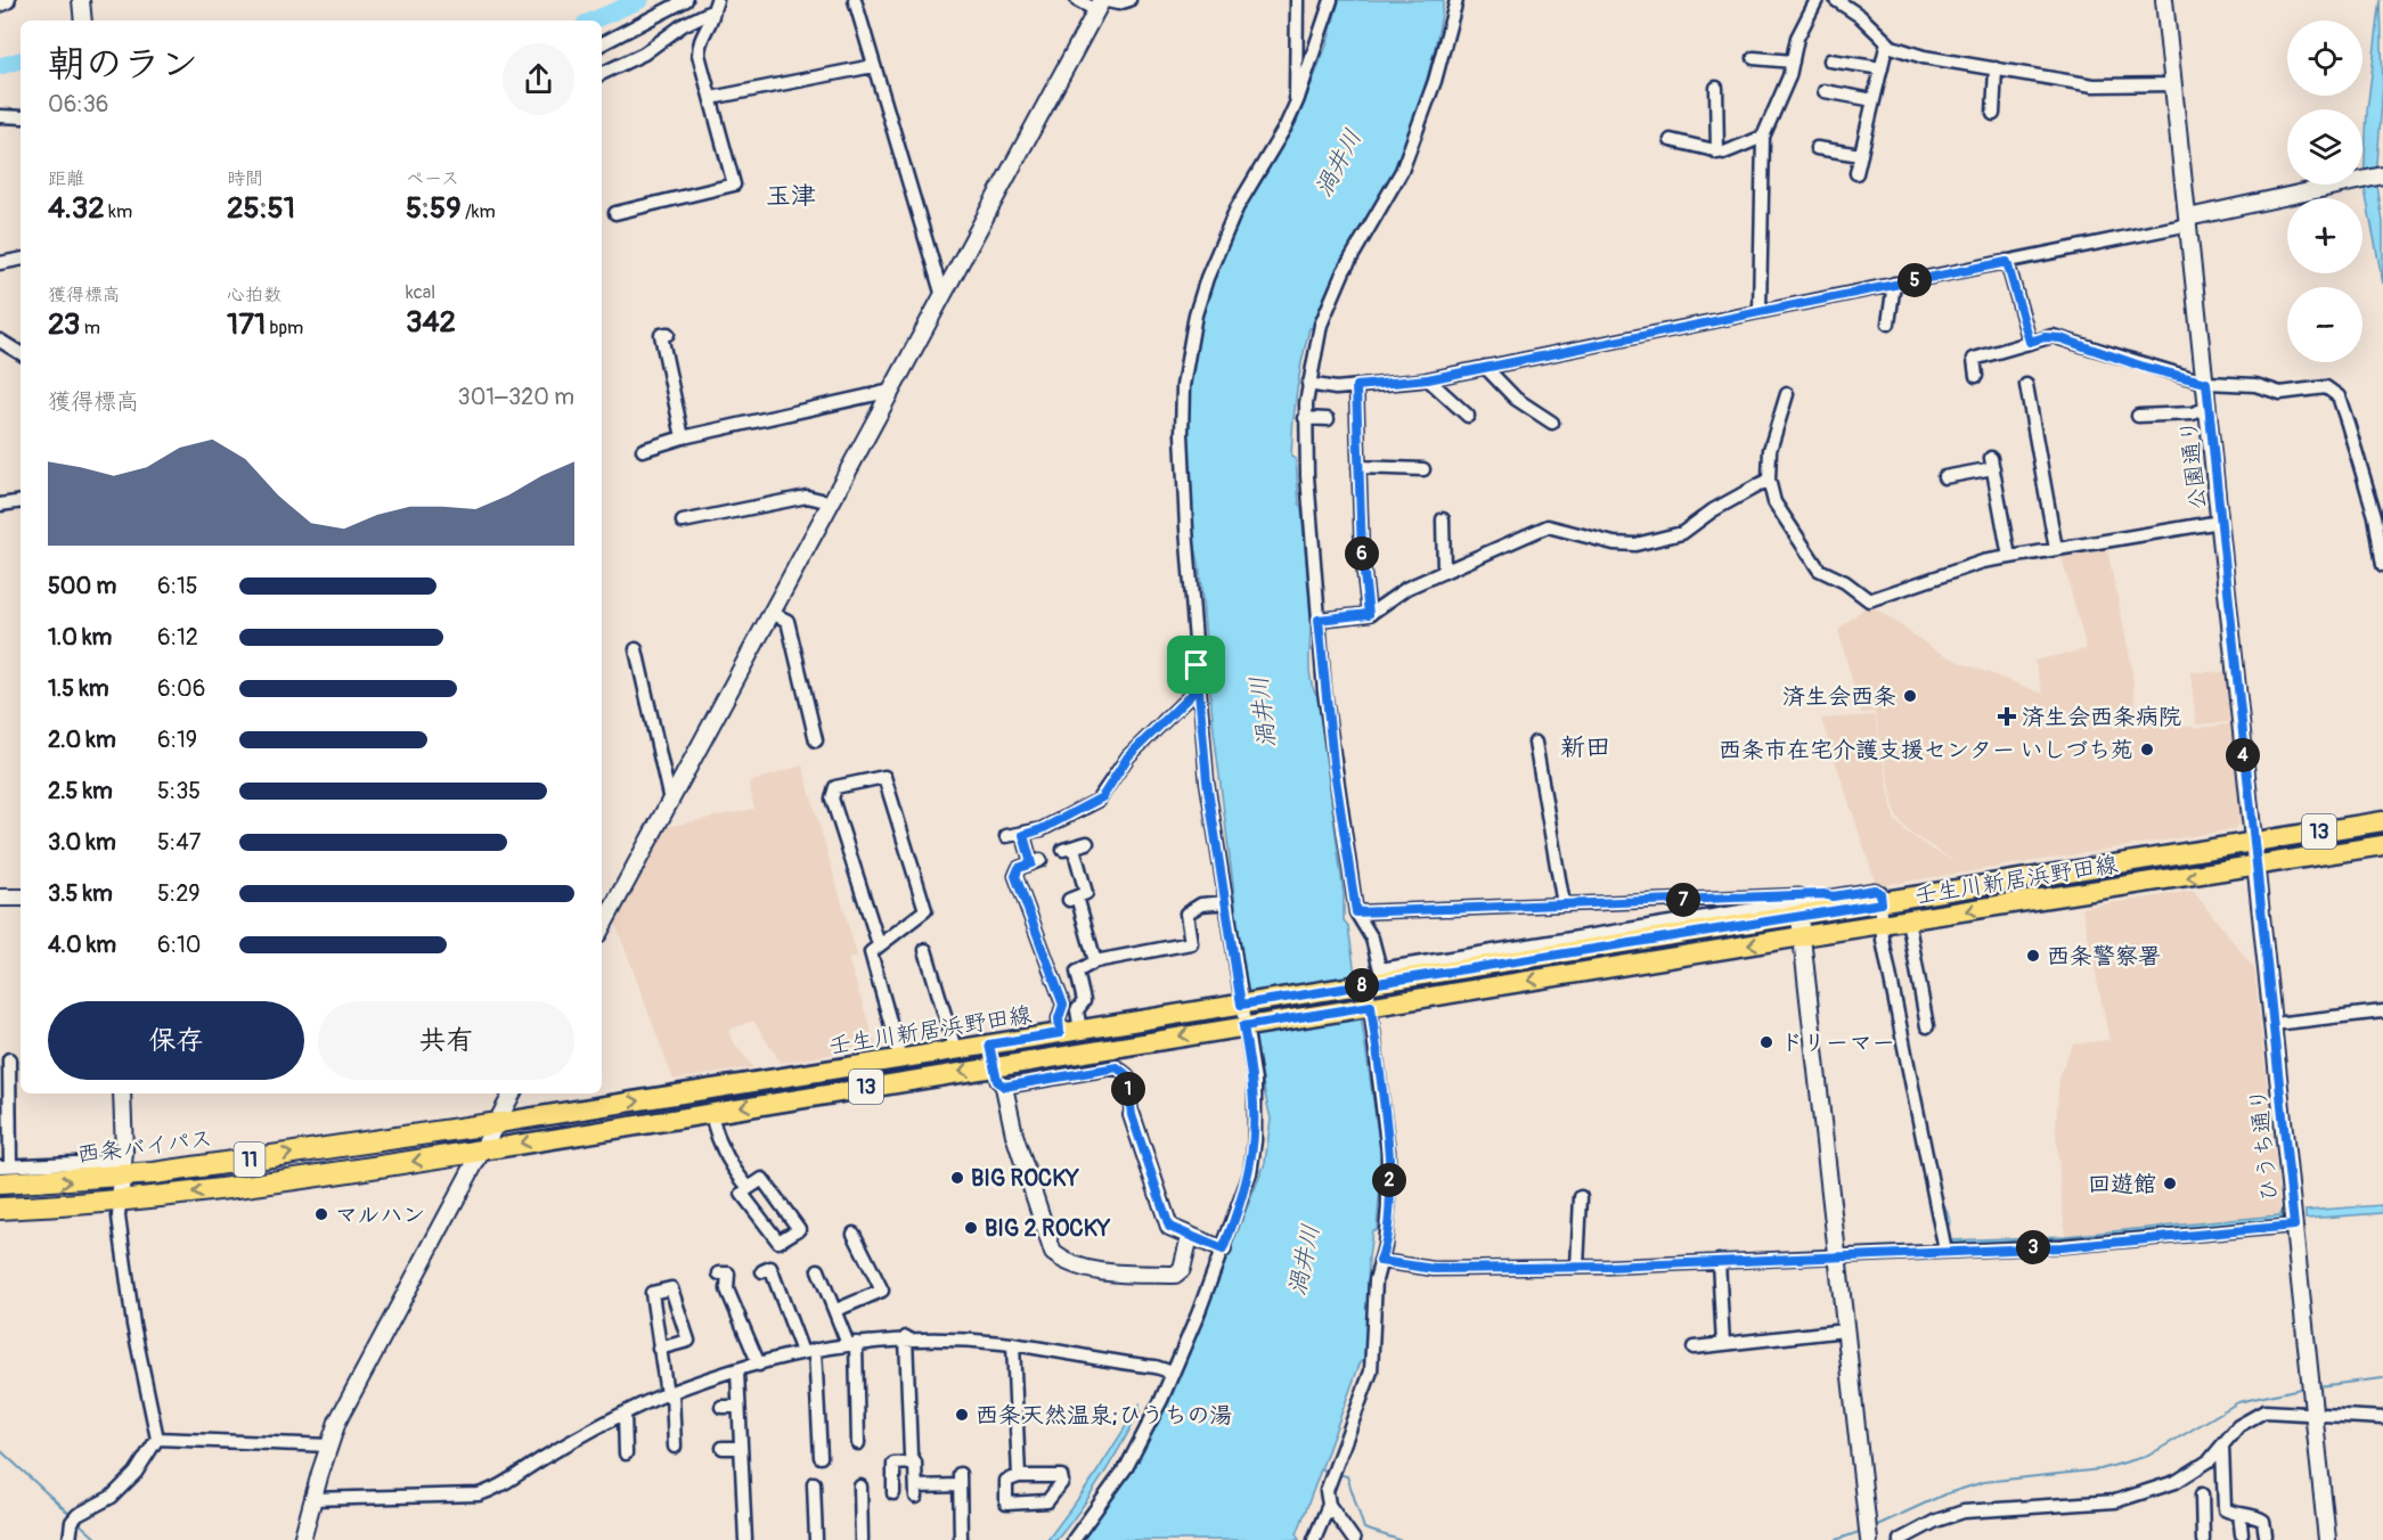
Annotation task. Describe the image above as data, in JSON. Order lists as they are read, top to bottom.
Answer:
{
  "streets": {
    "highway": ["西条バイパス", "11"],
    "main road": ["13", "壬生川新居浜野田線"],
    "street": ["公園通り", "ひうち通り"]
  },
  "crossings": [
    ["公園通り", "壬生川新居浜野田線"],
    ["公園通り", "ひうち通り"],
    ["壬生川新居浜野田線", "ひうち通り"],
    ["壬生川新居浜野田線", "西条バイパス"],
    ["壬生川新居浜野田線", "11"]
  ],
  "districts": ["玉津", "新田"],
  "water": ["渦井川"],
  "places": {
    "other": [
      "済生会西条",
      "西条市在宅介護支援センター いしづち苑",
      "西条警察署",
      "ドリーマー",
      "BIG ROCKY",
      "回遊館",
      "マルハン",
      "BIG 2 ROCKY",
      "西条天然温泉;ひうちの湯"
    ],
    "health": ["済生会西条病院"]
  },
  "page": {
    "map_buttons": ["+", "−"],
    "heading": ["朝のラン", "06:36"],
    "stats": [
      ["距離", "4.32 km"],
      ["時間", "25:51"],
      ["ペース", "5:59 /km"],
      ["獲得標高", "23 m"],
      ["心拍数", "171 bpm"],
      ["kcal", "342"]
    ],
    "pins": [
      "5",
      "6",
      "4",
      "7",
      "8",
      "1",
      "2",
      "3"
    ],
    "chart": ["獲得標高", "301–320 m"],
    "list": [
      {
        "name": "500 m",
        "note": "6:15"
      },
      {
        "name": "1.0 km",
        "note": "6:12"
      },
      {
        "name": "1.5 km",
        "note": "6:06"
      },
      {
        "name": "2.0 km",
        "note": "6:19"
      },
      {
        "name": "2.5 km",
        "note": "5:35"
      },
      {
        "name": "3.0 km",
        "note": "5:47"
      },
      {
        "name": "3.5 km",
        "note": "5:29"
      },
      {
        "name": "4.0 km",
        "note": "6:10"
      }
    ],
    "buttons": ["保存", "共有"]
  }
}
